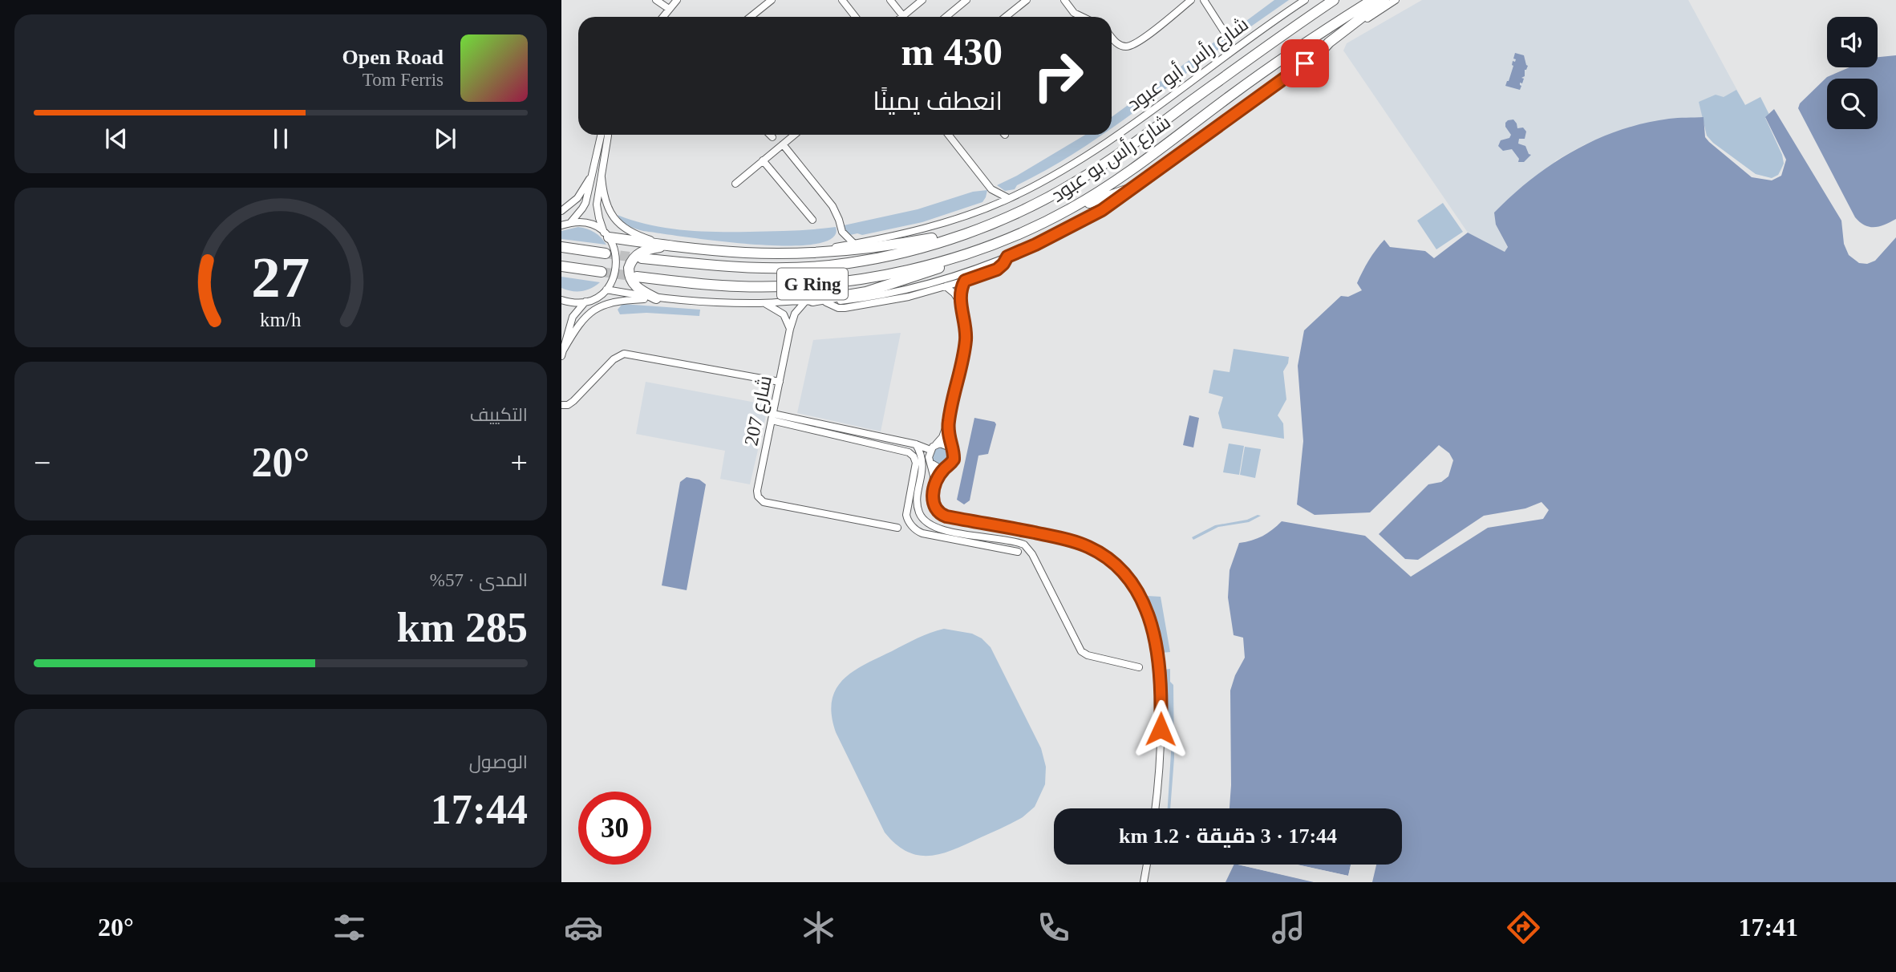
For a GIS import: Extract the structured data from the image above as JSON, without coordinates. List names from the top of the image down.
{
  "streets": {
    "highway": ["شارع رأس بو عبود", "G Ring"],
    "street": ["شارع رأس أبو عبود", "شارع 207"]
  },
  "page": {
    "turn": ["430 m", "انعطف يمينًا"],
    "song": ["Open Road", "Tom Ferris"],
    "tile": [
      "التكييف",
      ["المدى · 57%", "285 km"],
      ["الوصول", "17:44"]
    ],
    "heat": ["−", "20°", "+"],
    "limit": "30",
    "trip": "17:44 · 3 دقيقة · 1.2 km",
    "tabs": ["17:41", "20°"],
    "gauge": ["27", "km/h"]
  }
}
